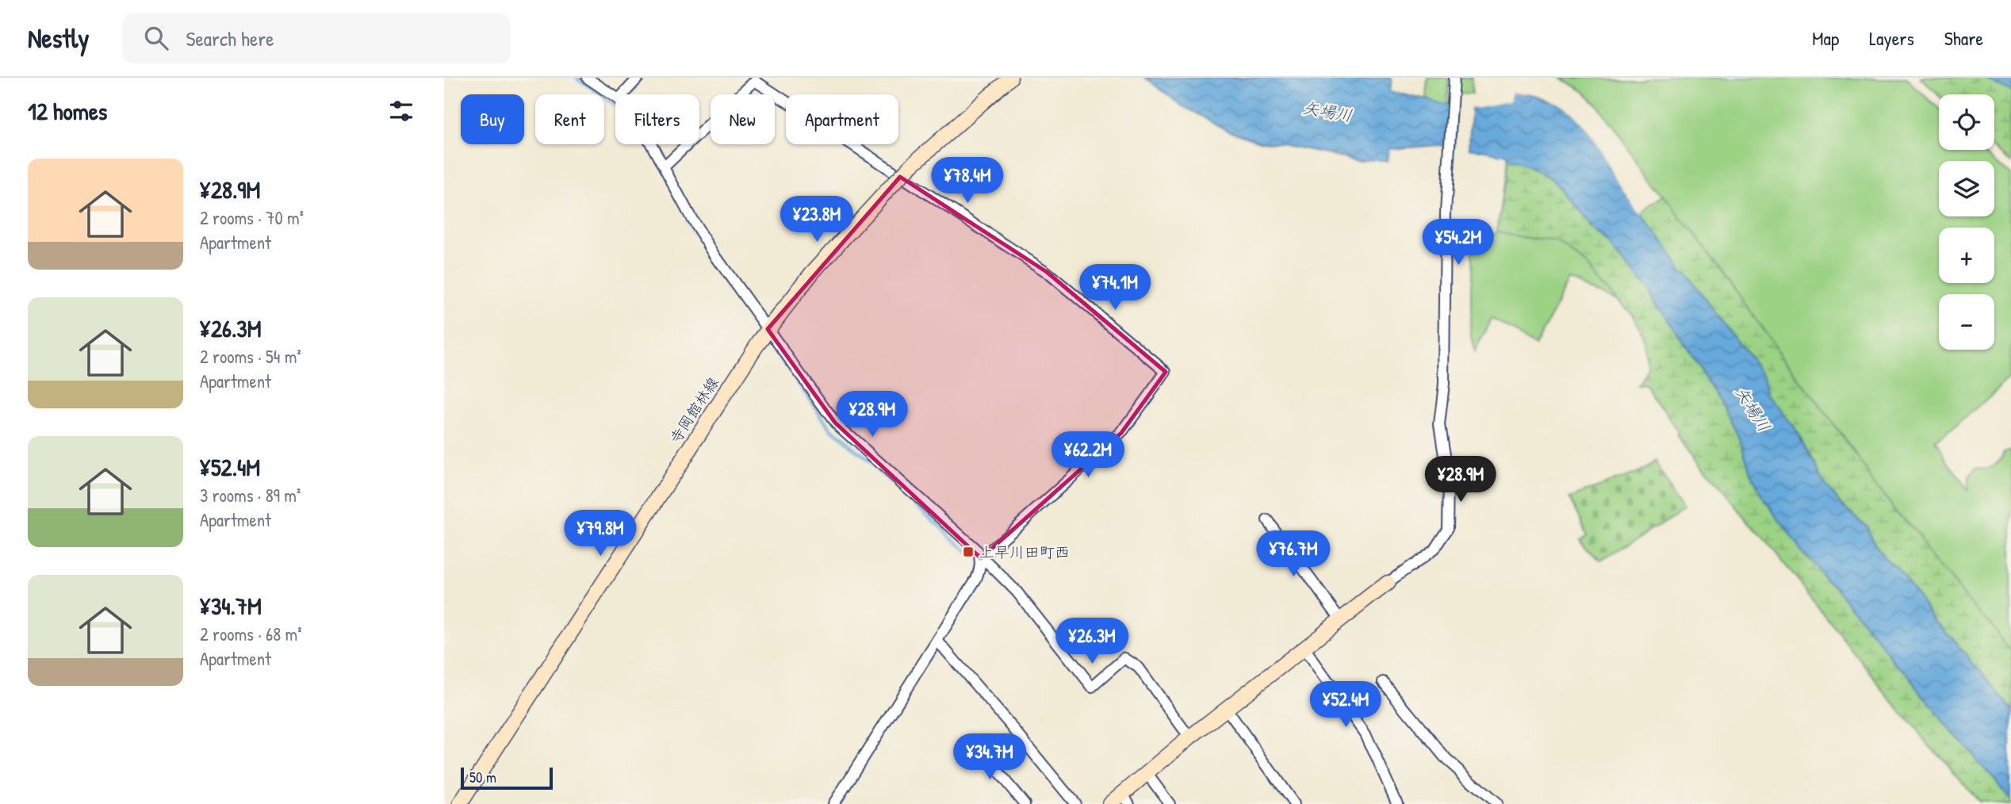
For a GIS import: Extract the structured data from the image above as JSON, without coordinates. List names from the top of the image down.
{
  "streets": {
    "main road": ["寺岡館林線"]
  },
  "water": ["矢場川"],
  "places": {
    "transit": ["上早川田町西"]
  },
  "scale_bar": "50 m",
  "page": {
    "header": "Nestly",
    "search": "Search here",
    "nav": ["Map", "Layers", "Share"],
    "heading": "12 homes",
    "map_buttons": ["+", "−"],
    "chip": [
      "Buy",
      "Rent",
      "Filters",
      "New",
      "Apartment"
    ],
    "list": [
      {
        "name": "¥28.9M",
        "note": "2 rooms · 70 m² · Apartment"
      },
      {
        "name": "¥26.3M",
        "note": "2 rooms · 54 m² · Apartment"
      },
      {
        "name": "¥52.4M",
        "note": "3 rooms · 89 m² · Apartment"
      },
      {
        "name": "¥34.7M",
        "note": "2 rooms · 68 m² · Apartment"
      }
    ],
    "price": [
      "¥78.4M",
      "¥23.8M",
      "¥54.2M",
      "¥74.1M",
      "¥28.9M",
      "¥62.2M",
      "¥28.9M",
      "¥79.8M",
      "¥76.7M",
      "¥26.3M",
      "¥52.4M",
      "¥34.7M"
    ],
    "scale": "50 m"
  }
}
